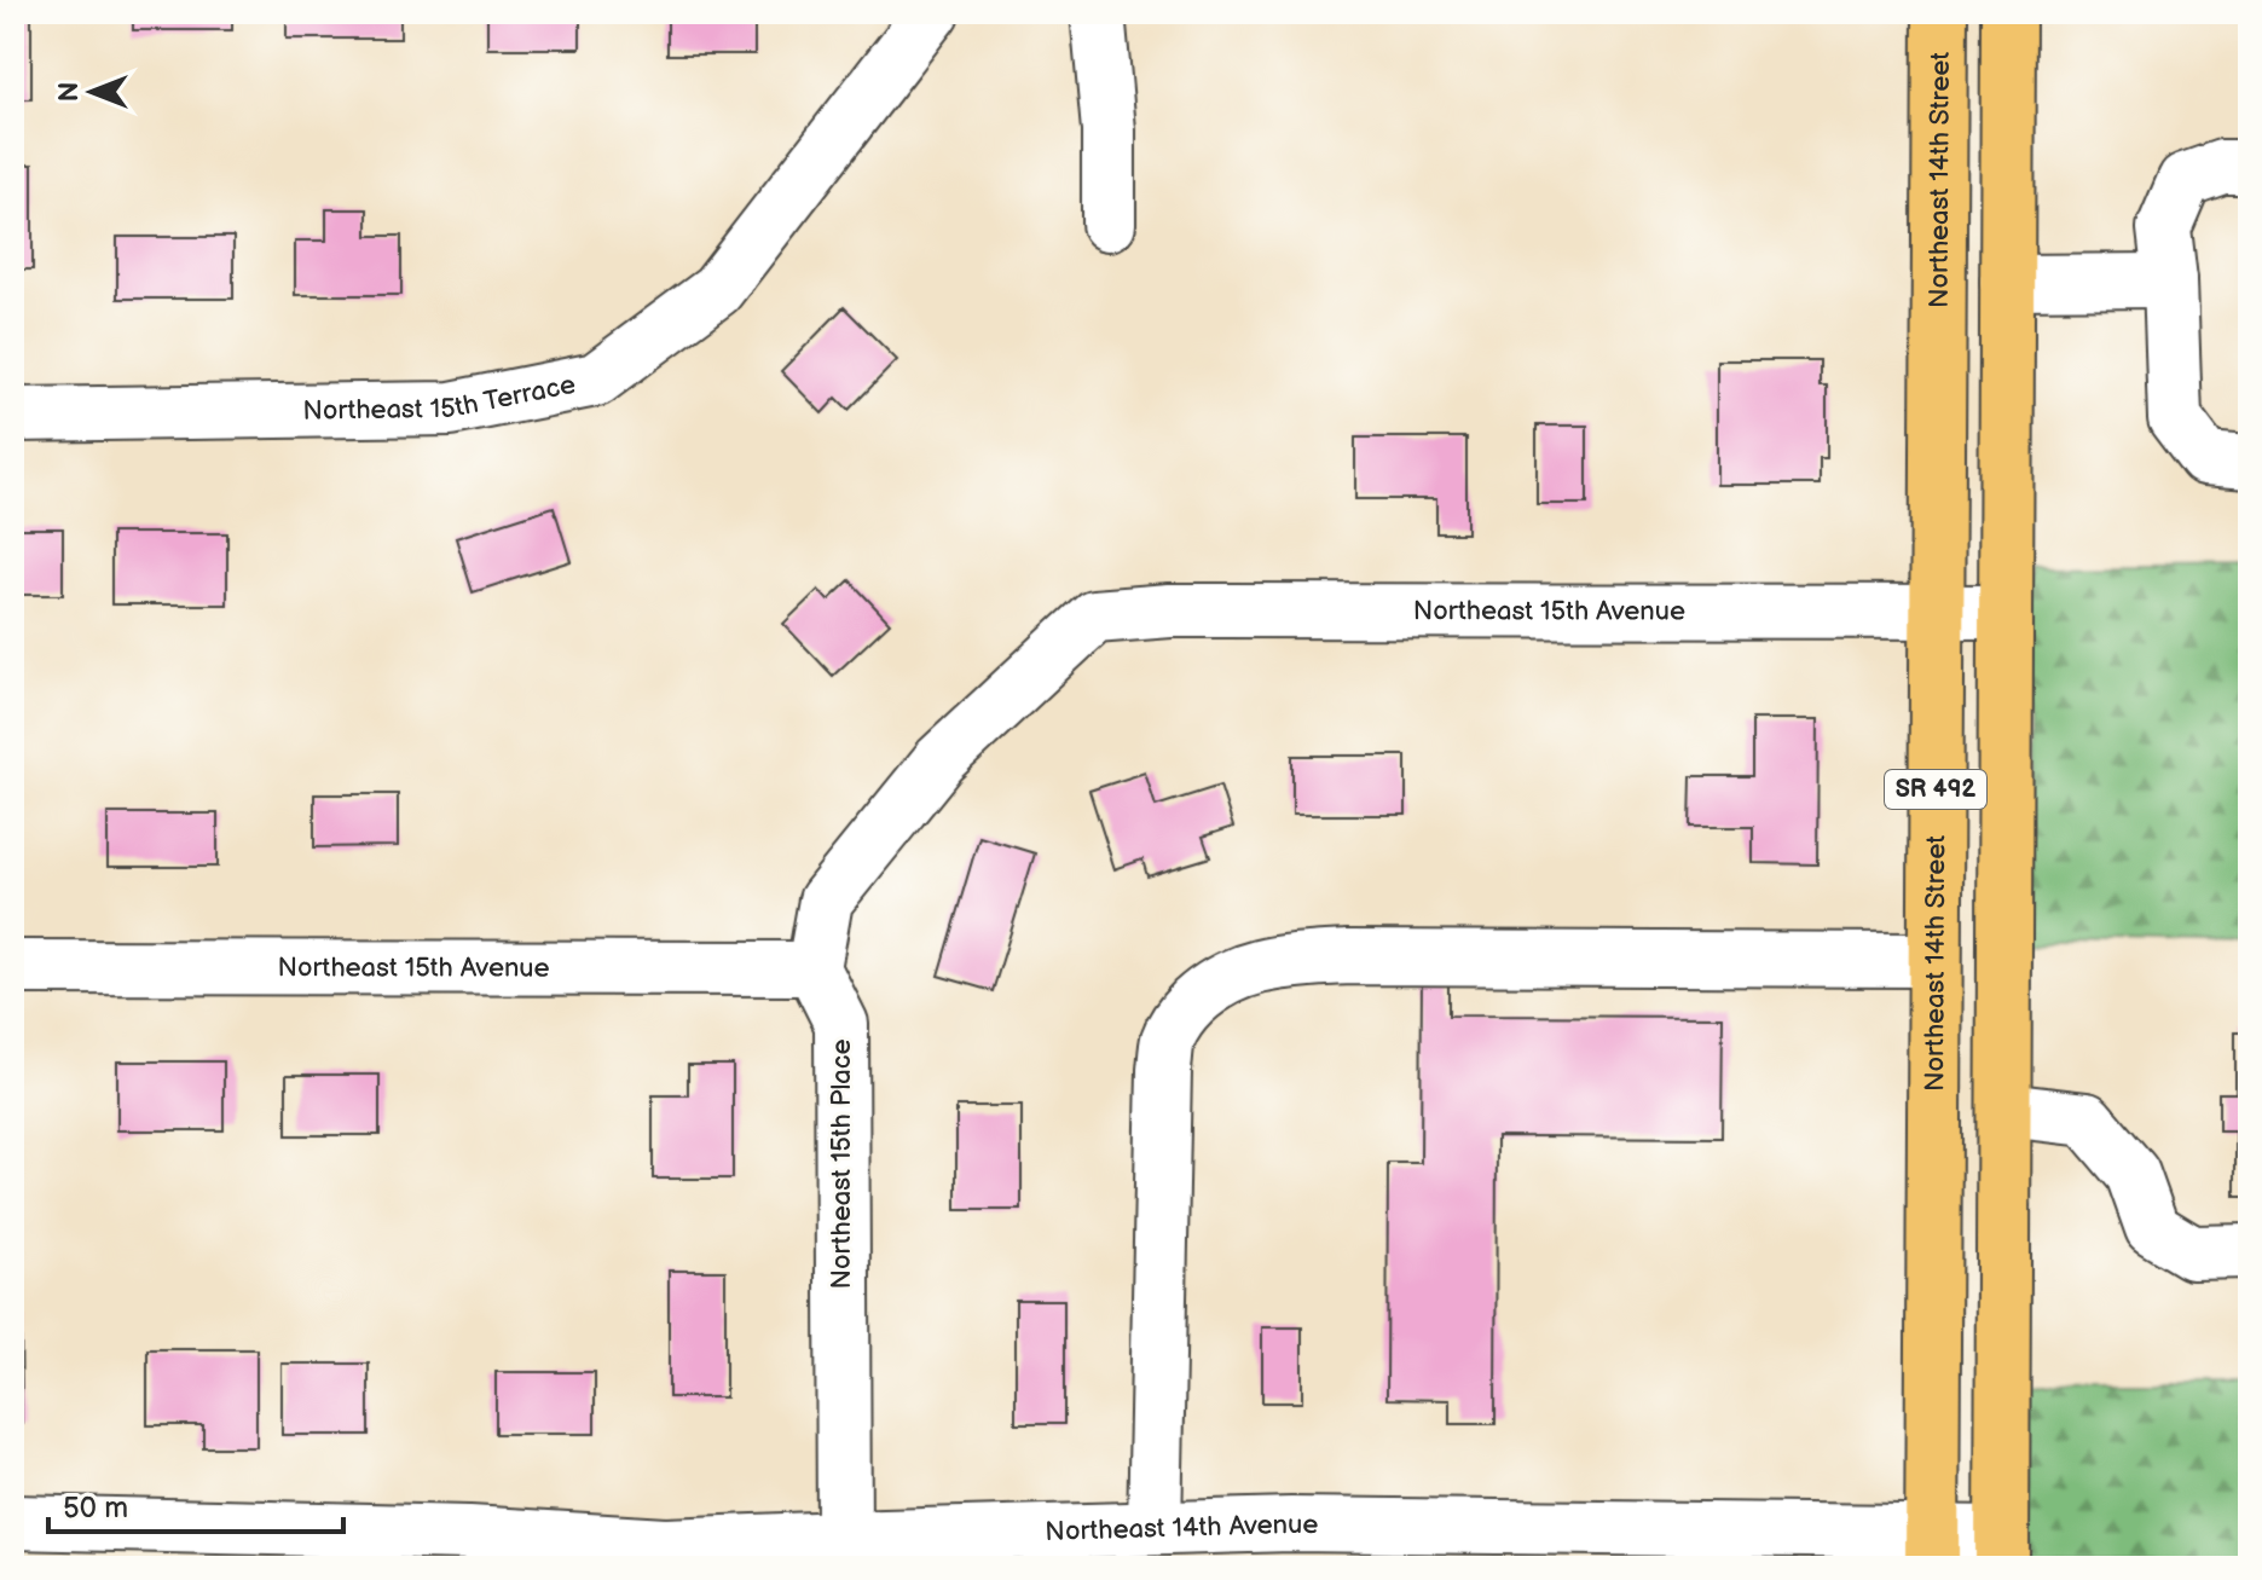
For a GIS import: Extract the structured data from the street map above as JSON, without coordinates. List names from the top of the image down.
{
  "streets": {
    "main road": ["Northeast 14th Street", "SR 492"],
    "street": [
      "Northeast 15th Terrace",
      "Northeast 15th Avenue",
      "Northeast 15th Place",
      "Northeast 14th Avenue"
    ]
  },
  "crossings": [
    ["Northeast 14th Street", "Northeast 15th Avenue"],
    ["Northeast 14th Street", "Northeast 14th Avenue"],
    ["Northeast 15th Avenue", "SR 492"],
    ["Northeast 15th Avenue", "Northeast 15th Place"],
    ["SR 492", "Northeast 14th Avenue"],
    ["Northeast 15th Place", "Northeast 14th Avenue"]
  ],
  "scale_bar": "50 m",
  "north": "left"
}
